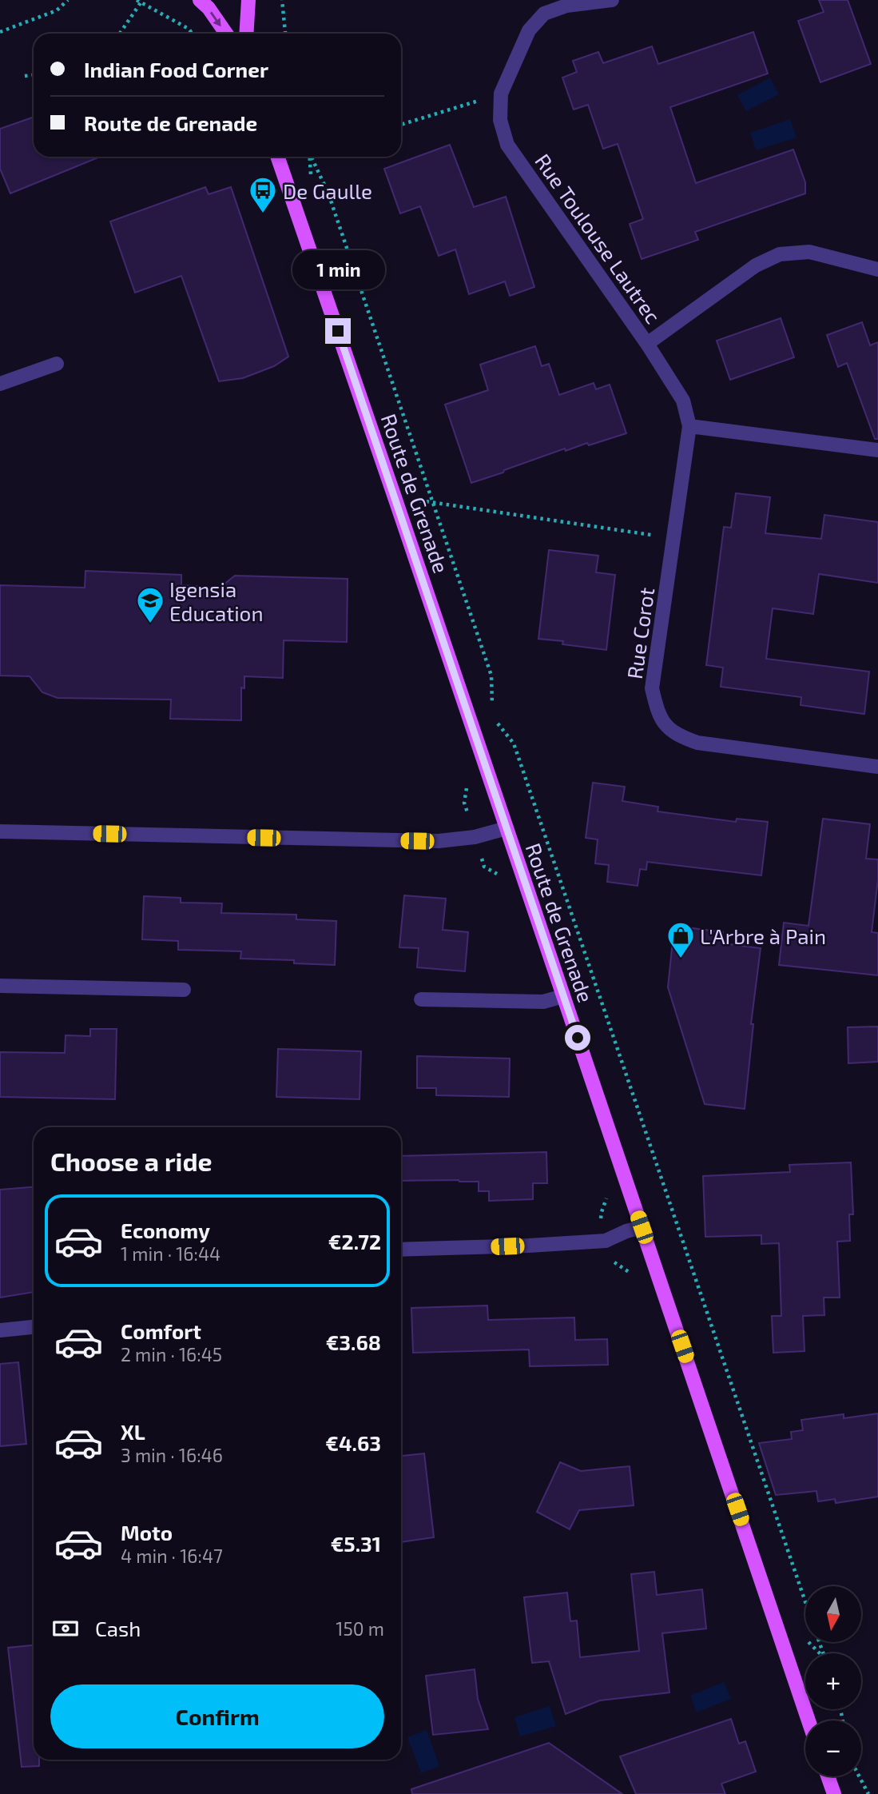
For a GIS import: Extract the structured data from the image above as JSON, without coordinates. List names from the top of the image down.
{
  "streets": {
    "main road": ["Route de Grenade"],
    "street": ["Rue Toulouse Lautrec", "Rue Corot"]
  },
  "places": {
    "bus stop": ["De Gaulle"],
    "school or university": ["Igensia Education"],
    "shop": ["L'Arbre à Pain"]
  },
  "north": "bottom",
  "page": {
    "banner": ["Indian Food Corner", "Route de Grenade"],
    "bubble": "1 min",
    "heading": "Choose a ride",
    "list": [
      {
        "name": "Economy",
        "note": "1 min · 16:44",
        "value": "€2.72"
      },
      {
        "name": "Comfort",
        "note": "2 min · 16:45",
        "value": "€3.68"
      },
      {
        "name": "XL",
        "note": "3 min · 16:46",
        "value": "€4.63"
      },
      {
        "name": "Moto",
        "note": "4 min · 16:47",
        "value": "€5.31"
      }
    ],
    "map_buttons": ["+", "−"],
    "pay": ["Cash", "150 m"],
    "buttons": "Confirm"
  }
}
